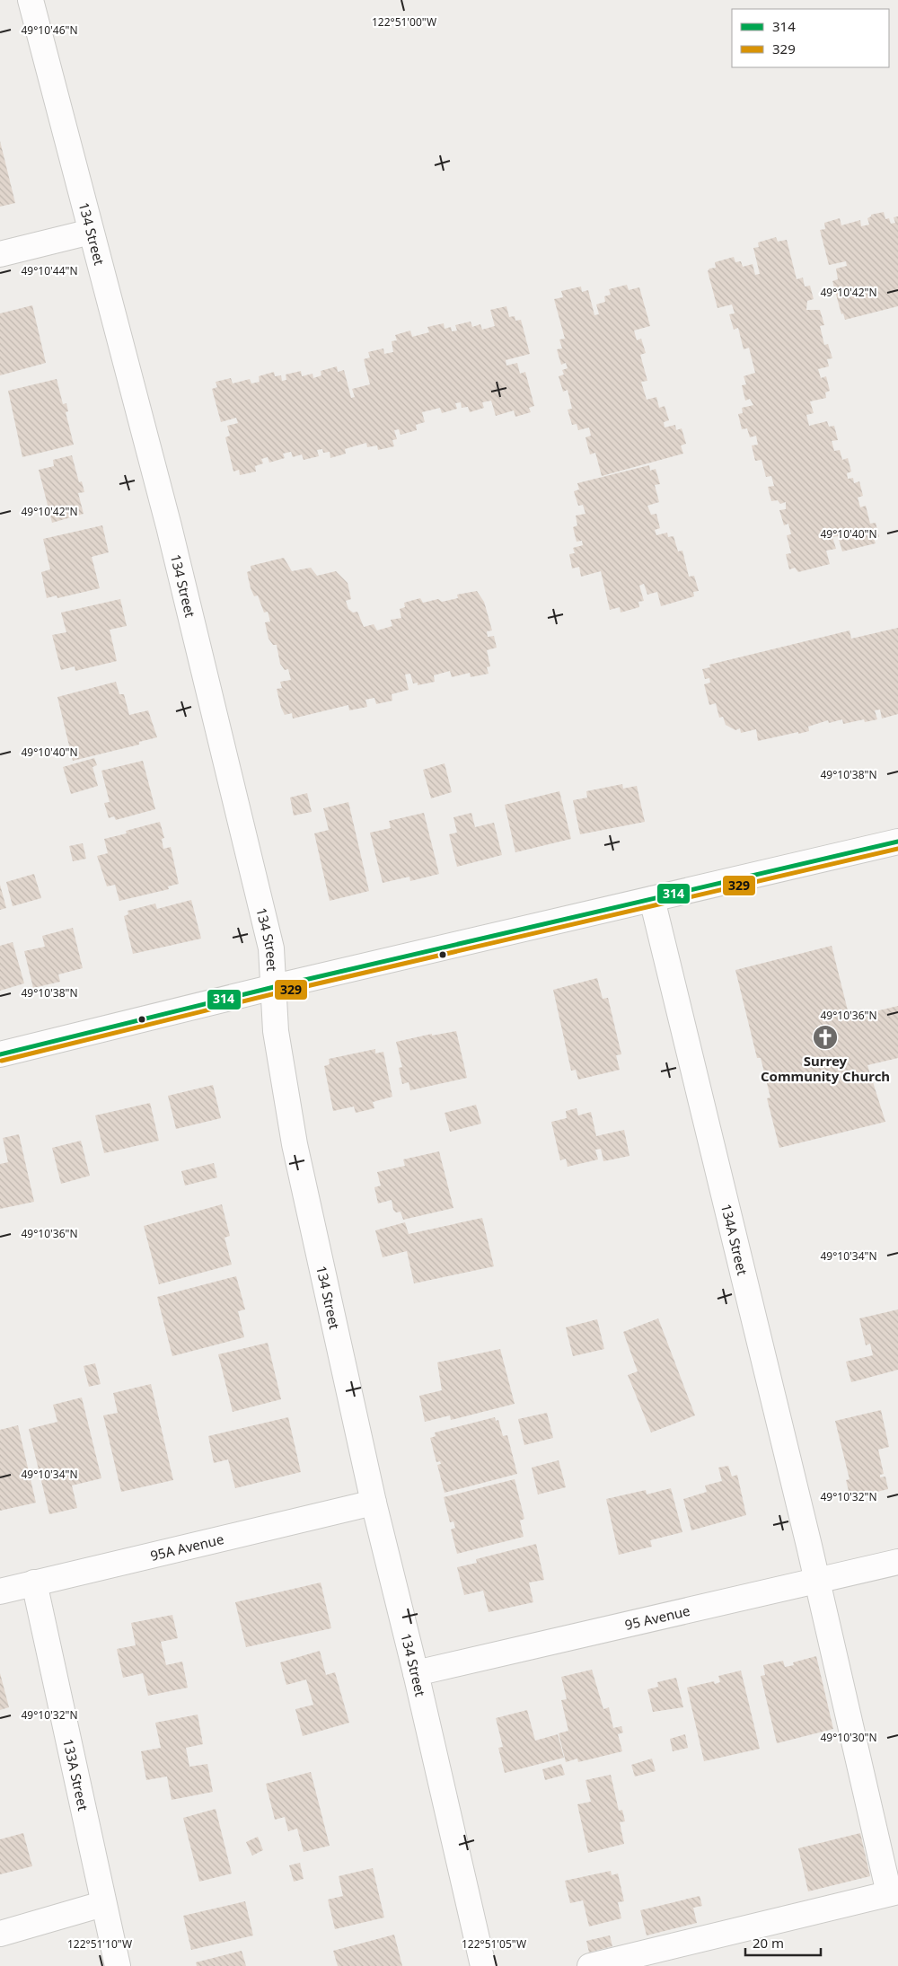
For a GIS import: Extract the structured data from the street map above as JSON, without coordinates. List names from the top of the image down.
{
  "streets": {
    "street": [
      "134 Street",
      "134A Street",
      "95A Avenue",
      "95 Avenue",
      "133A Street"
    ]
  },
  "crossings": [
    ["134 Street", "95A Avenue"],
    ["134 Street", "95 Avenue"],
    ["134A Street", "95 Avenue"],
    ["95A Avenue", "133A Street"]
  ],
  "places": {
    "church": ["Surrey Community Church"]
  },
  "lines": ["transit line 314", "transit line 329"],
  "legend": ["314", "329"],
  "scale_bar": "20 m",
  "coordinates": [
    "122°51'00\"W",
    "49°10'46\"N",
    "49°10'44\"N",
    "49°10'42\"N",
    "49°10'40\"N",
    "49°10'38\"N",
    "49°10'36\"N",
    "49°10'34\"N",
    "49°10'32\"N",
    "49°10'30\"N",
    "122°51'10\"W",
    "122°51'05\"W"
  ]
}
